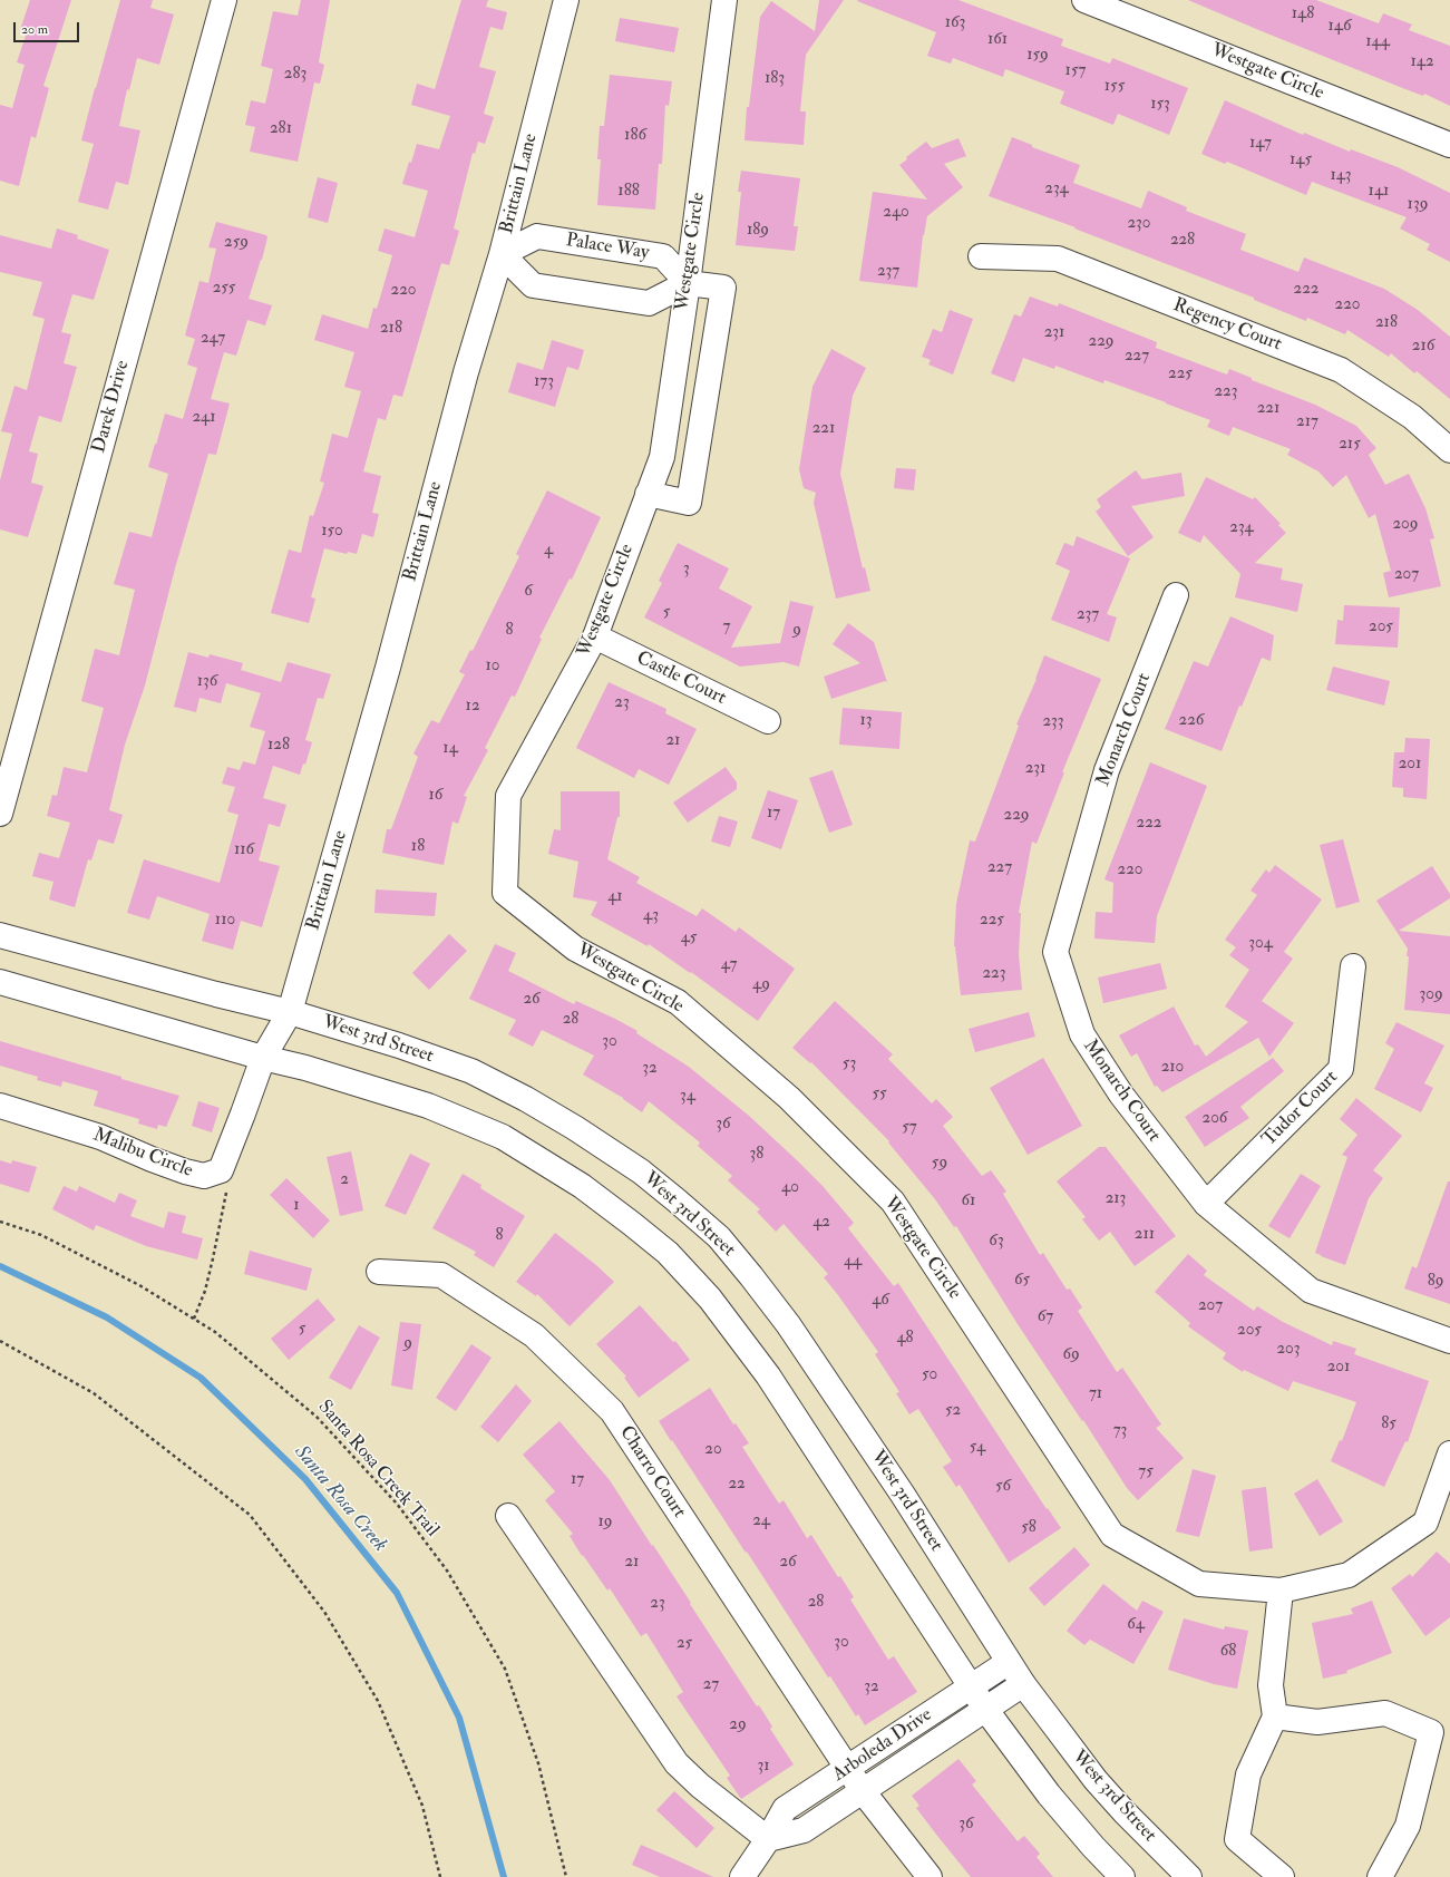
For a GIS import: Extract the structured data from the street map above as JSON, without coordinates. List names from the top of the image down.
{
  "streets": {
    "street": [
      "Westgate Circle",
      "Brittain Lane",
      "Palace Way",
      "Regency Court",
      "Darek Drive",
      "Castle Court",
      "Monarch Court",
      "West 3rd Street",
      "Tudor Court",
      "Malibu Circle",
      "Charro Court",
      "Arboleda Drive"
    ],
    "path": ["Santa Rosa Creek Trail"]
  },
  "crossings": [
    ["Westgate Circle", "Palace Way"],
    ["Westgate Circle", "Castle Court"],
    ["Brittain Lane", "Palace Way"],
    ["Brittain Lane", "West 3rd Street"],
    ["Brittain Lane", "Malibu Circle"],
    ["Monarch Court", "Tudor Court"],
    ["West 3rd Street", "Arboleda Drive"],
    ["Charro Court", "Arboleda Drive"]
  ],
  "water": ["Santa Rosa Creek"],
  "house_numbers": [
    "148",
    "163",
    "146",
    "161",
    "144",
    "159",
    "142",
    "157",
    "283",
    "183",
    "155",
    "153",
    "281",
    "186",
    "147",
    "145",
    "143",
    "234",
    "188",
    "141",
    "139",
    "240",
    "230",
    "189",
    "228",
    "259",
    "237",
    "255",
    "222",
    "220",
    "220",
    "218",
    "218",
    "231",
    "247",
    "229",
    "216",
    "227",
    "225",
    "173",
    "223",
    "221",
    "241",
    "217",
    "221",
    "215",
    "209",
    "234",
    "150",
    "4",
    "3",
    "207",
    "6",
    "5",
    "237",
    "7",
    "205",
    "8",
    "9",
    "10",
    "136",
    "23",
    "12",
    "13",
    "226",
    "233",
    "21",
    "128",
    "14",
    "201",
    "231",
    "16",
    "17",
    "229",
    "222",
    "18",
    "116",
    "227",
    "220",
    "41",
    "43",
    "110",
    "225",
    "45",
    "304",
    "47",
    "223",
    "49",
    "309",
    "26",
    "28",
    "30",
    "53",
    "210",
    "32",
    "55",
    "34",
    "206",
    "36",
    "57",
    "38",
    "59",
    "2",
    "40",
    "213",
    "61",
    "1",
    "42",
    "211",
    "8",
    "63",
    "44",
    "65",
    "89",
    "46",
    "207",
    "67",
    "5",
    "205",
    "48",
    "9",
    "203",
    "69",
    "201",
    "50",
    "71",
    "52",
    "85",
    "73",
    "54",
    "20",
    "75",
    "17",
    "22",
    "56",
    "24",
    "19",
    "58",
    "21",
    "26",
    "28",
    "23",
    "64",
    "30",
    "25",
    "68",
    "27",
    "32",
    "29",
    "31",
    "36"
  ],
  "scale_bar": "20 m"
}
